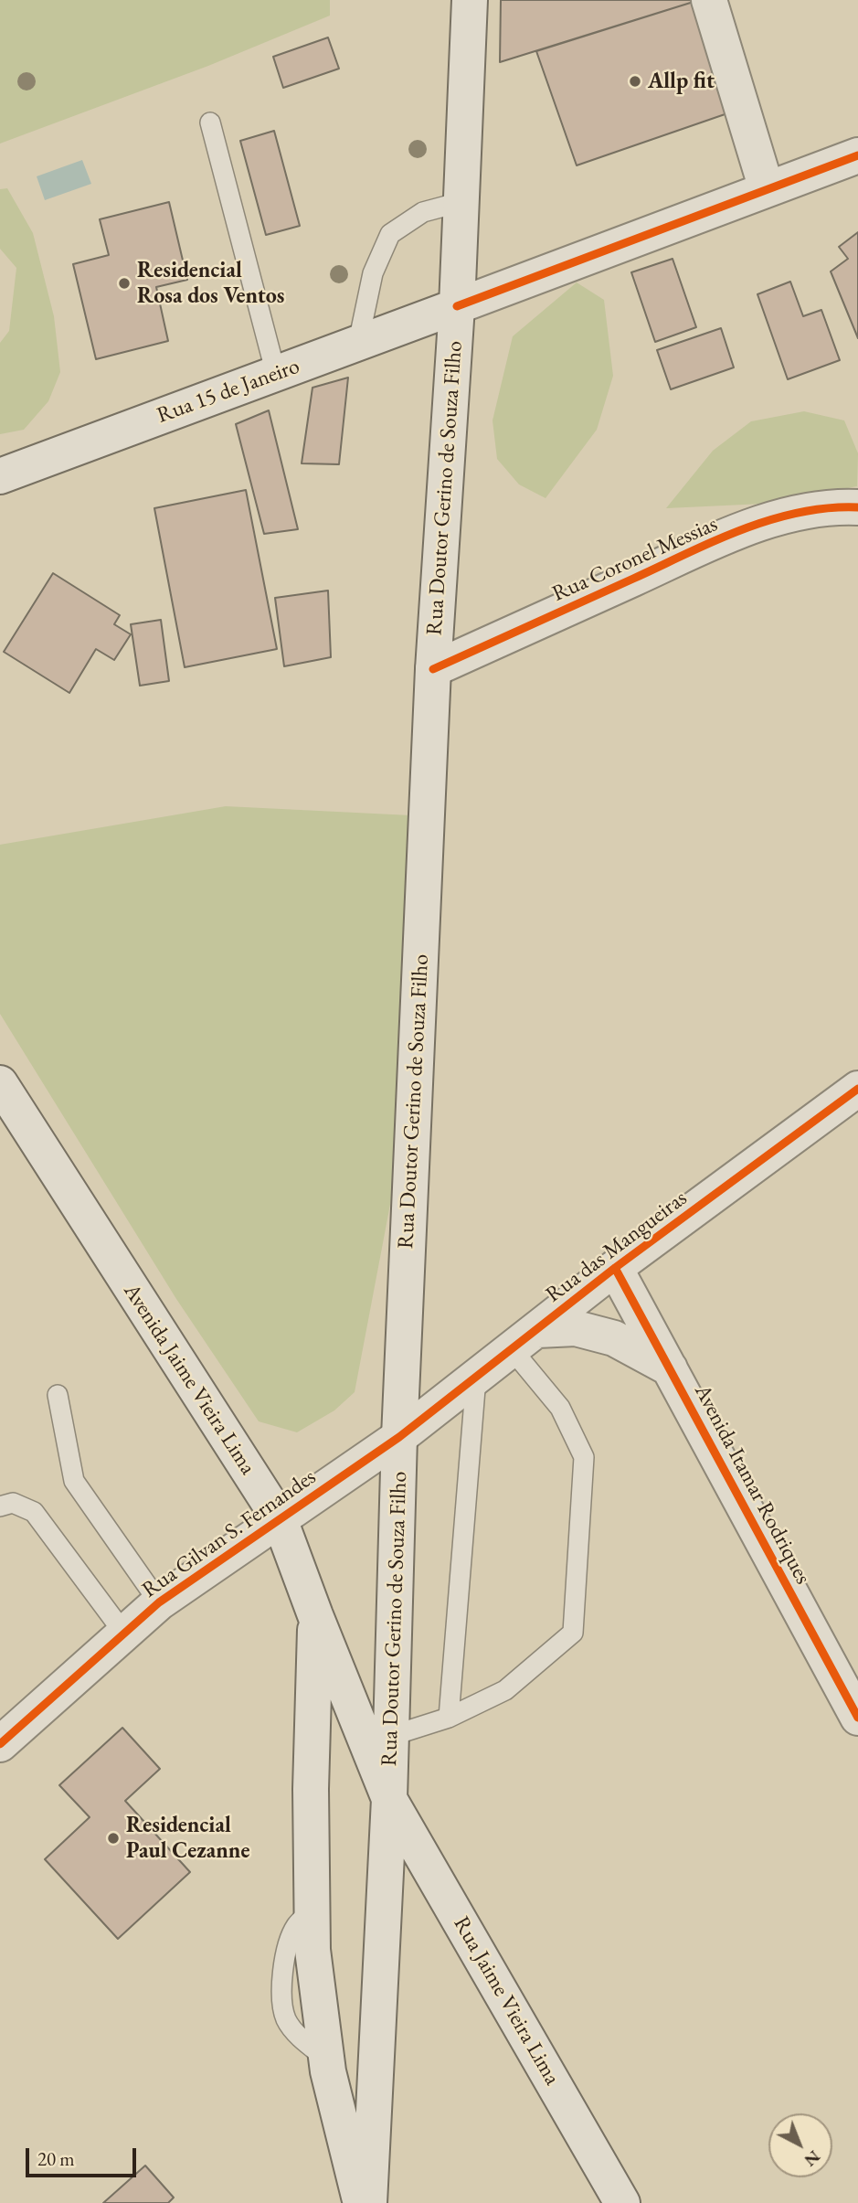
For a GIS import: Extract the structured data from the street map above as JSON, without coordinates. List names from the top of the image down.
{
  "streets": {
    "main road": [
      "Rua 15 de Janeiro",
      "Rua Doutor Gerino de Souza Filho",
      "Rua Coronel Messias",
      "Rua das Mangueiras",
      "Avenida Jaime Vieira Lima",
      "Avenida Itamar Rodriques",
      "Rua Gilvan S. Fernandes",
      "Rua Jaime Vieira Lima"
    ]
  },
  "crossings": [
    ["Rua 15 de Janeiro", "Rua Doutor Gerino de Souza Filho"],
    ["Rua Doutor Gerino de Souza Filho", "Rua Coronel Messias"],
    ["Rua Doutor Gerino de Souza Filho", "Rua das Mangueiras"],
    ["Rua Doutor Gerino de Souza Filho", "Avenida Jaime Vieira Lima"],
    ["Rua Doutor Gerino de Souza Filho", "Rua Gilvan S. Fernandes"],
    ["Rua Doutor Gerino de Souza Filho", "Rua Jaime Vieira Lima"],
    ["Rua das Mangueiras", "Avenida Itamar Rodriques"],
    ["Rua das Mangueiras", "Rua Gilvan S. Fernandes"],
    ["Avenida Jaime Vieira Lima", "Rua Gilvan S. Fernandes"],
    ["Avenida Jaime Vieira Lima", "Rua Jaime Vieira Lima"]
  ],
  "places": ["Allp fit", "Residencial Rosa dos Ventos", "Residencial Paul Cezanne"],
  "scale_bar": "20 m",
  "north": "bottom right"
}
